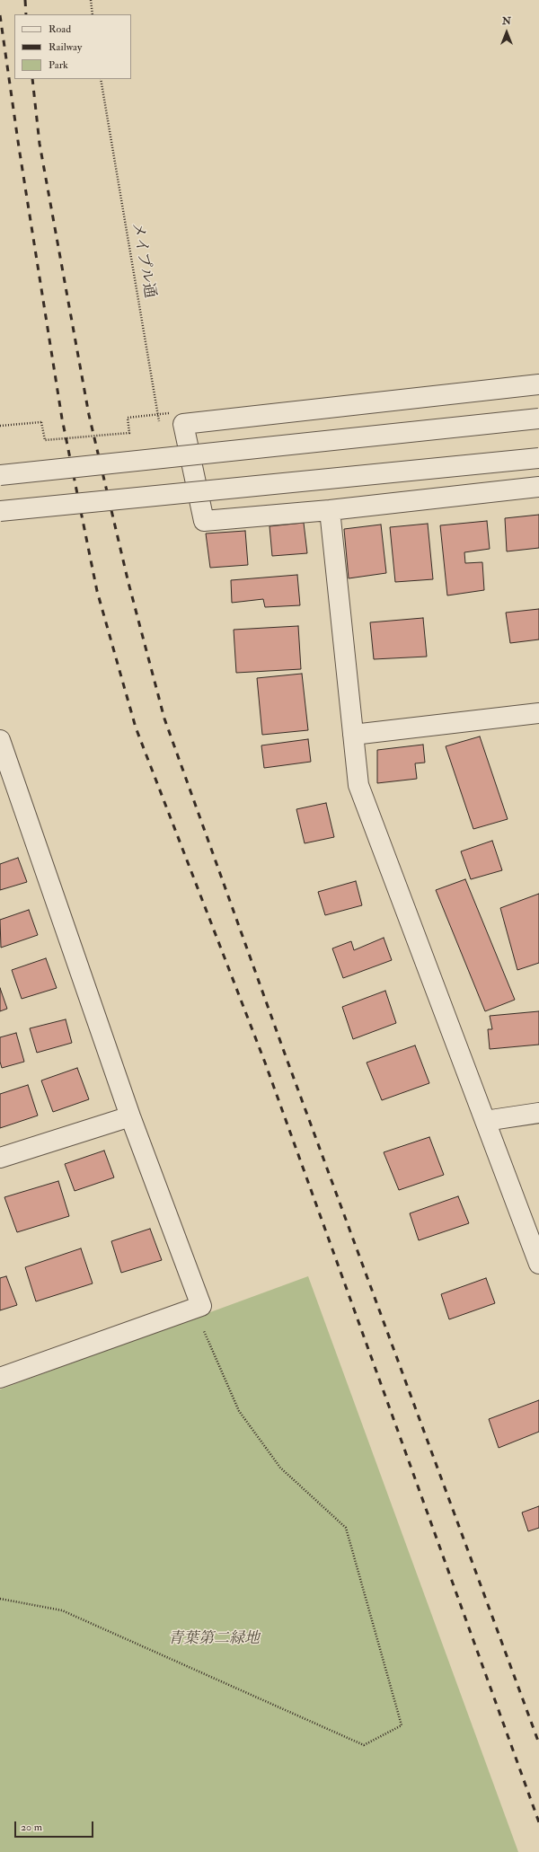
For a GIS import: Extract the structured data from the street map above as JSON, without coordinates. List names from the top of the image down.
{
  "streets": {
    "path": ["メイプル通"]
  },
  "parks": ["青葉第二緑地"],
  "legend": ["Road", "Railway", "Park"],
  "scale_bar": "20 m",
  "north": "top"
}
